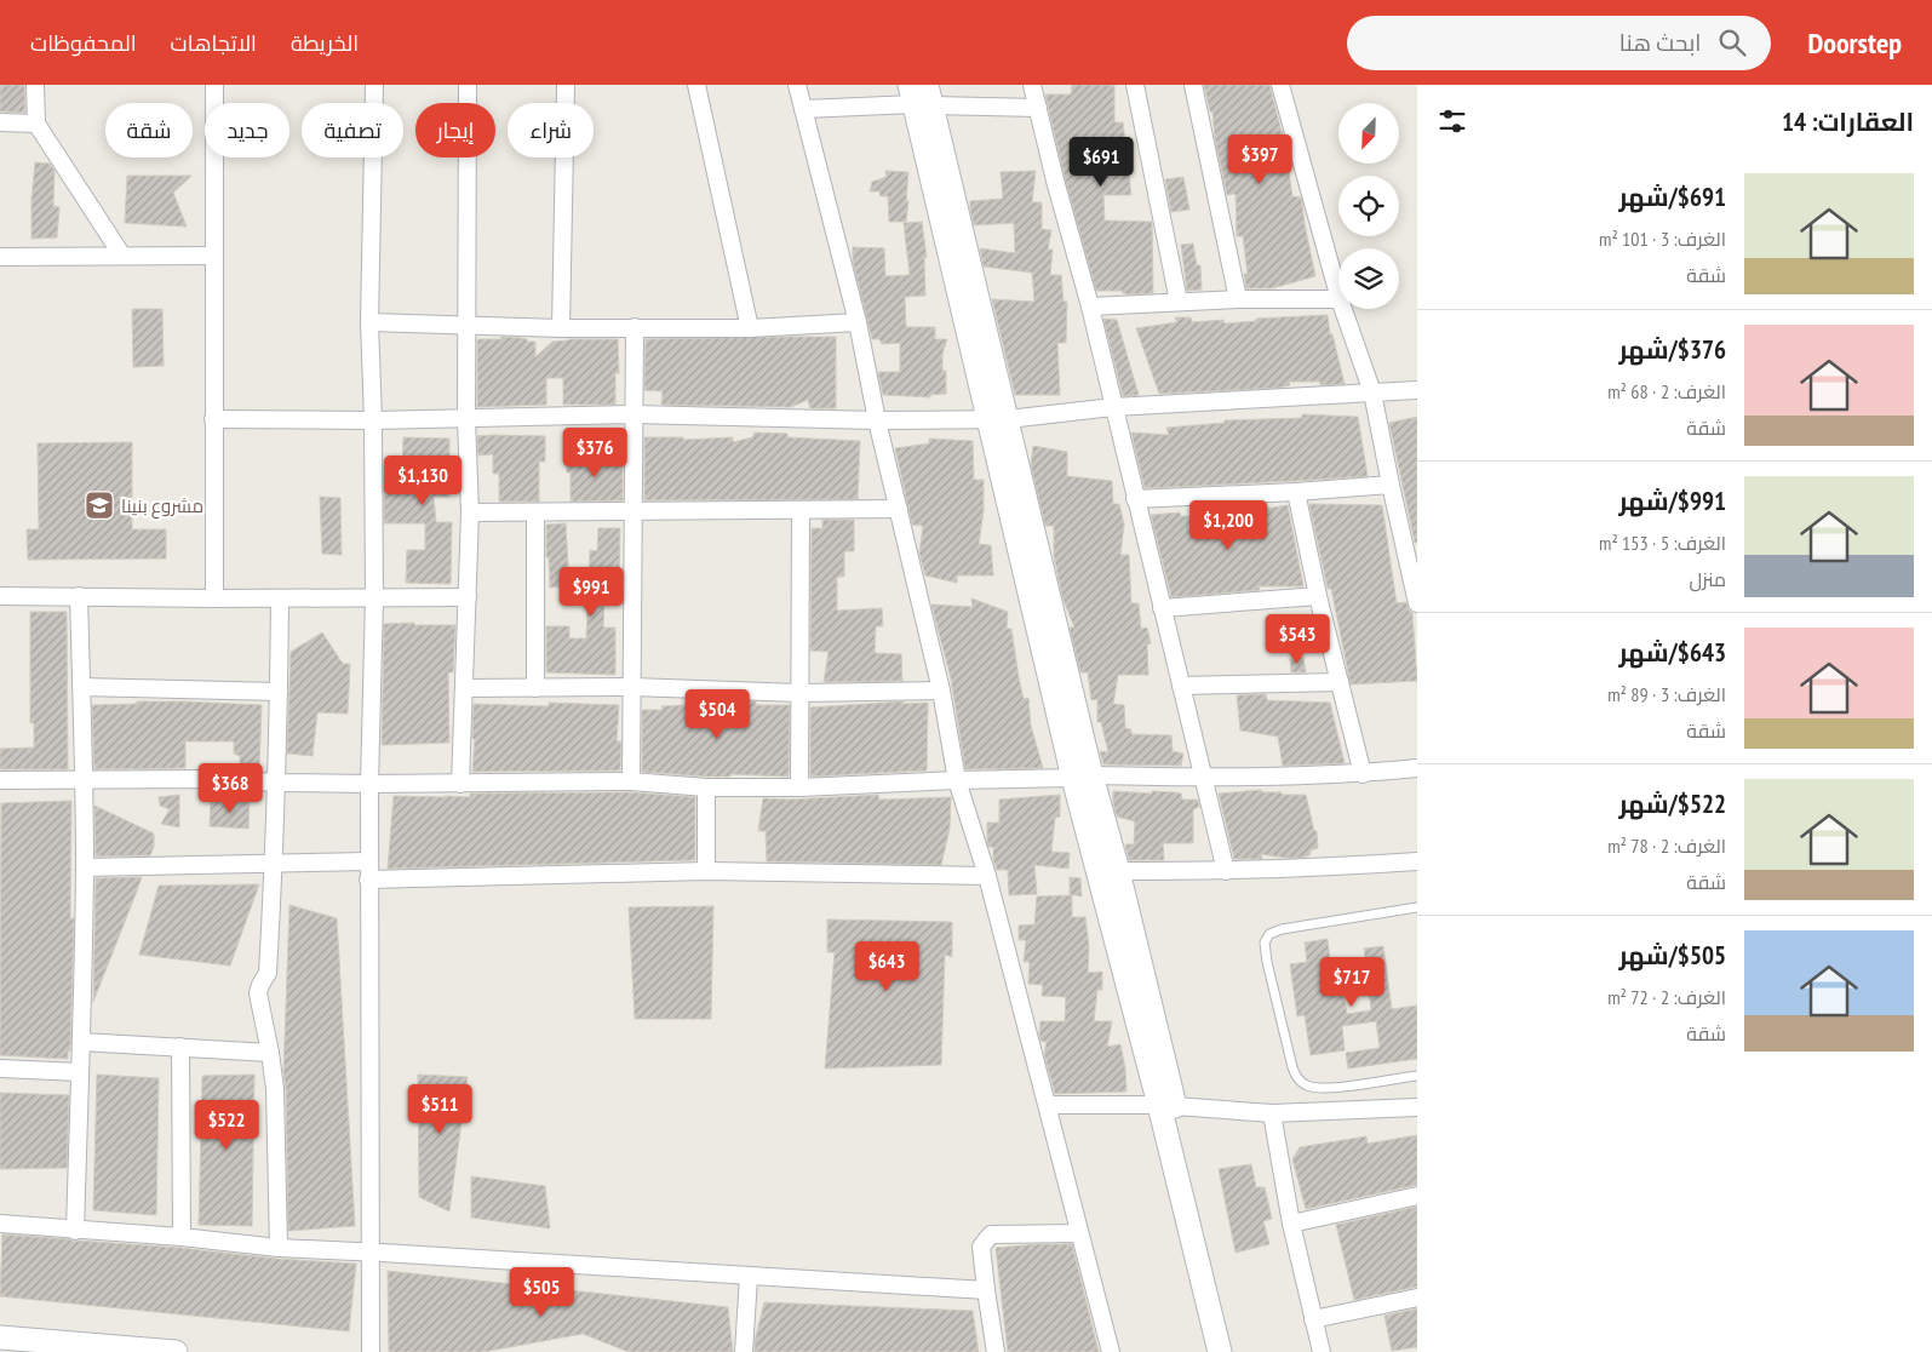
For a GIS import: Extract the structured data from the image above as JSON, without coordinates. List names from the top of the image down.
{
  "places": {
    "school or university": ["مشروع بنينا"]
  },
  "north": "bottom left",
  "page": {
    "header": "Doorstep",
    "search": "ابحث هنا",
    "nav": ["الخريطة", "الاتجاهات", "المحفوظات"],
    "heading": "العقارات: 14",
    "chip": [
      "شراء",
      "إيجار",
      "تصفية",
      "جديد",
      "شقة"
    ],
    "price": [
      "$397",
      "$691",
      "$376",
      "$1,130",
      "$1,200",
      "$991",
      "$543",
      "$504",
      "$368",
      "$643",
      "$717",
      "$511",
      "$522",
      "$505"
    ],
    "list": [
      {
        "name": "$691/شهر",
        "note": "الغرف: 3 · 101 m² · شقة"
      },
      {
        "name": "$376/شهر",
        "note": "الغرف: 2 · 68 m² · شقة"
      },
      {
        "name": "$991/شهر",
        "note": "الغرف: 5 · 153 m² · منزل"
      },
      {
        "name": "$643/شهر",
        "note": "الغرف: 3 · 89 m² · شقة"
      },
      {
        "name": "$522/شهر",
        "note": "الغرف: 2 · 78 m² · شقة"
      },
      {
        "name": "$505/شهر",
        "note": "الغرف: 2 · 72 m² · شقة"
      }
    ]
  }
}
